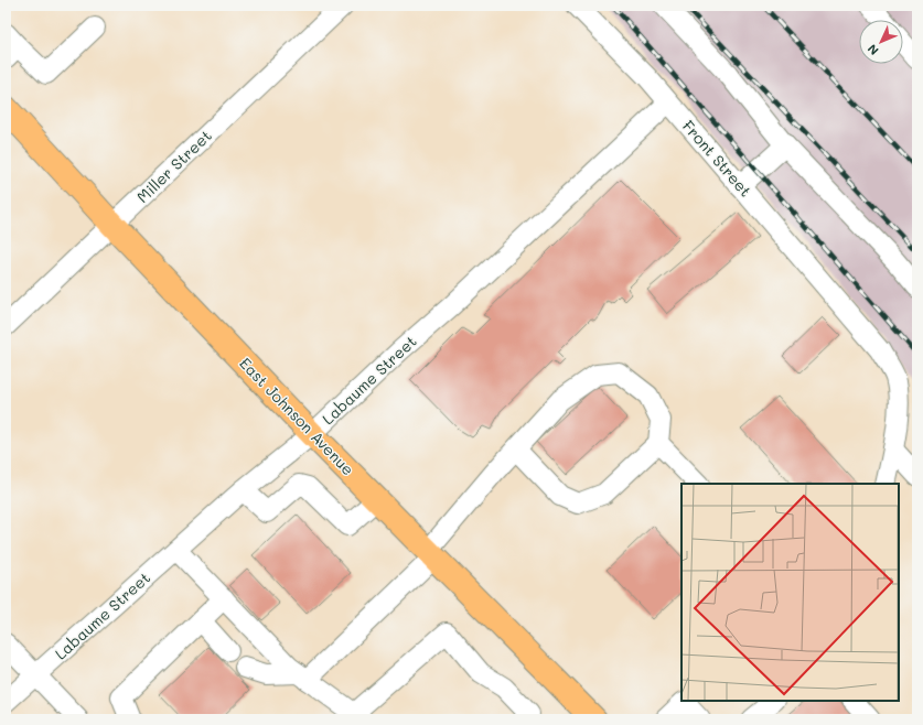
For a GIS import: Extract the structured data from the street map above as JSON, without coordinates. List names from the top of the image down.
{
  "streets": {
    "main road": ["East Johnson Avenue"],
    "street": ["Front Street", "Miller Street", "Labaume Street"]
  },
  "crossings": [
    ["Front Street", "Labaume Street"],
    ["Miller Street", "East Johnson Avenue"],
    ["Labaume Street", "East Johnson Avenue"]
  ],
  "north": "bottom left"
}
